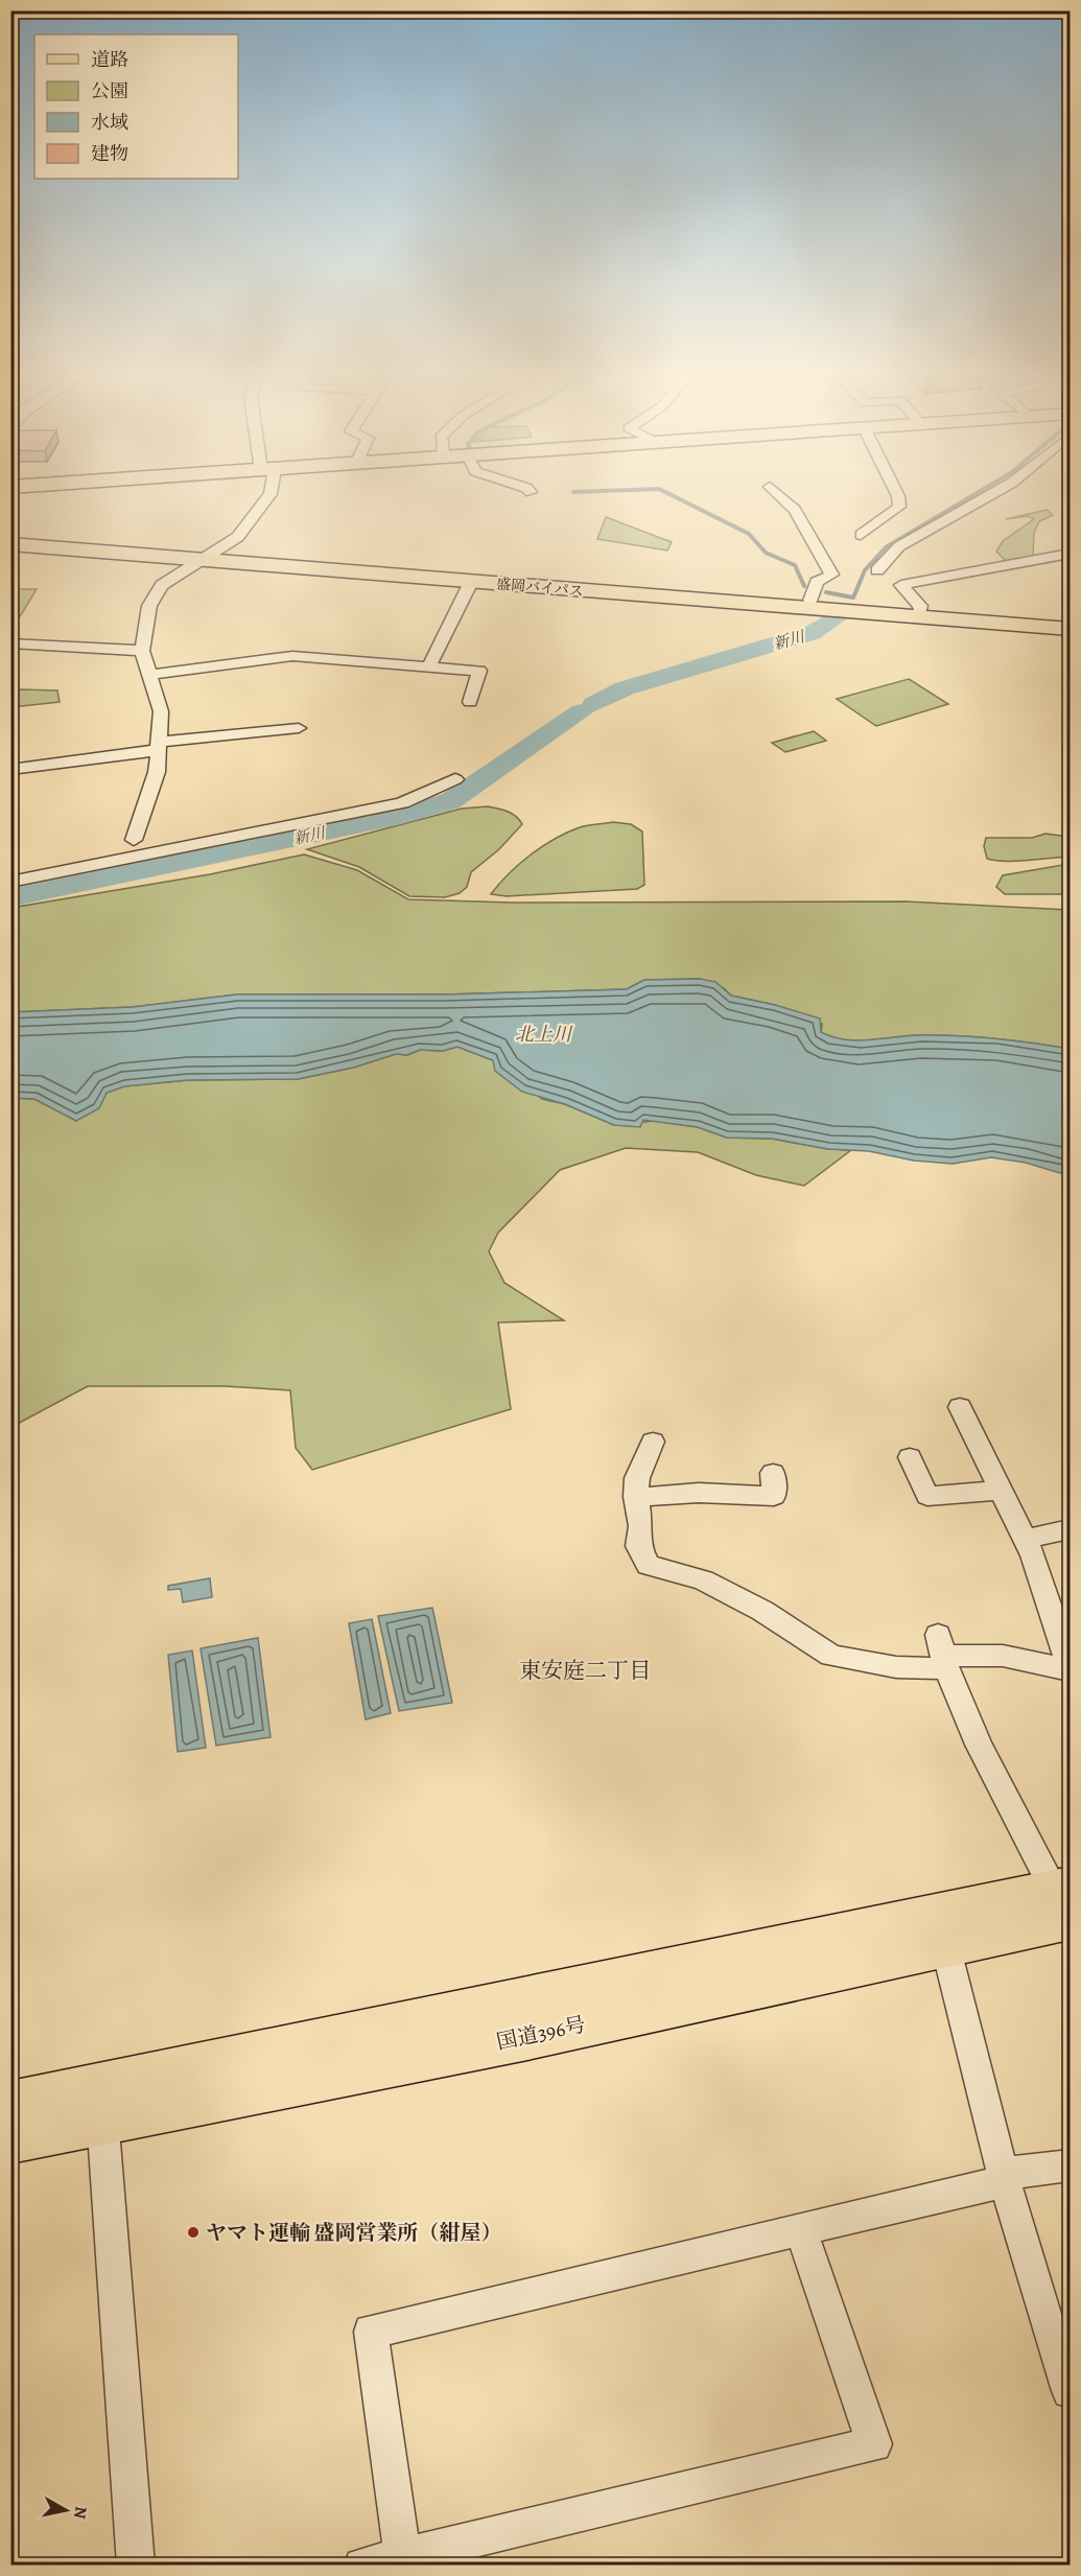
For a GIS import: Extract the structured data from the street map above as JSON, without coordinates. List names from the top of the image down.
{
  "streets": {
    "main road": ["盛岡バイパス", "国道396号"]
  },
  "districts": ["東安庭二丁目"],
  "water": ["新川", "北上川"],
  "places": ["ヤマト運輸 盛岡営業所（紺屋）"],
  "legend": [
    "道路",
    "公園",
    "水域",
    "建物"
  ],
  "north": "right"
}
